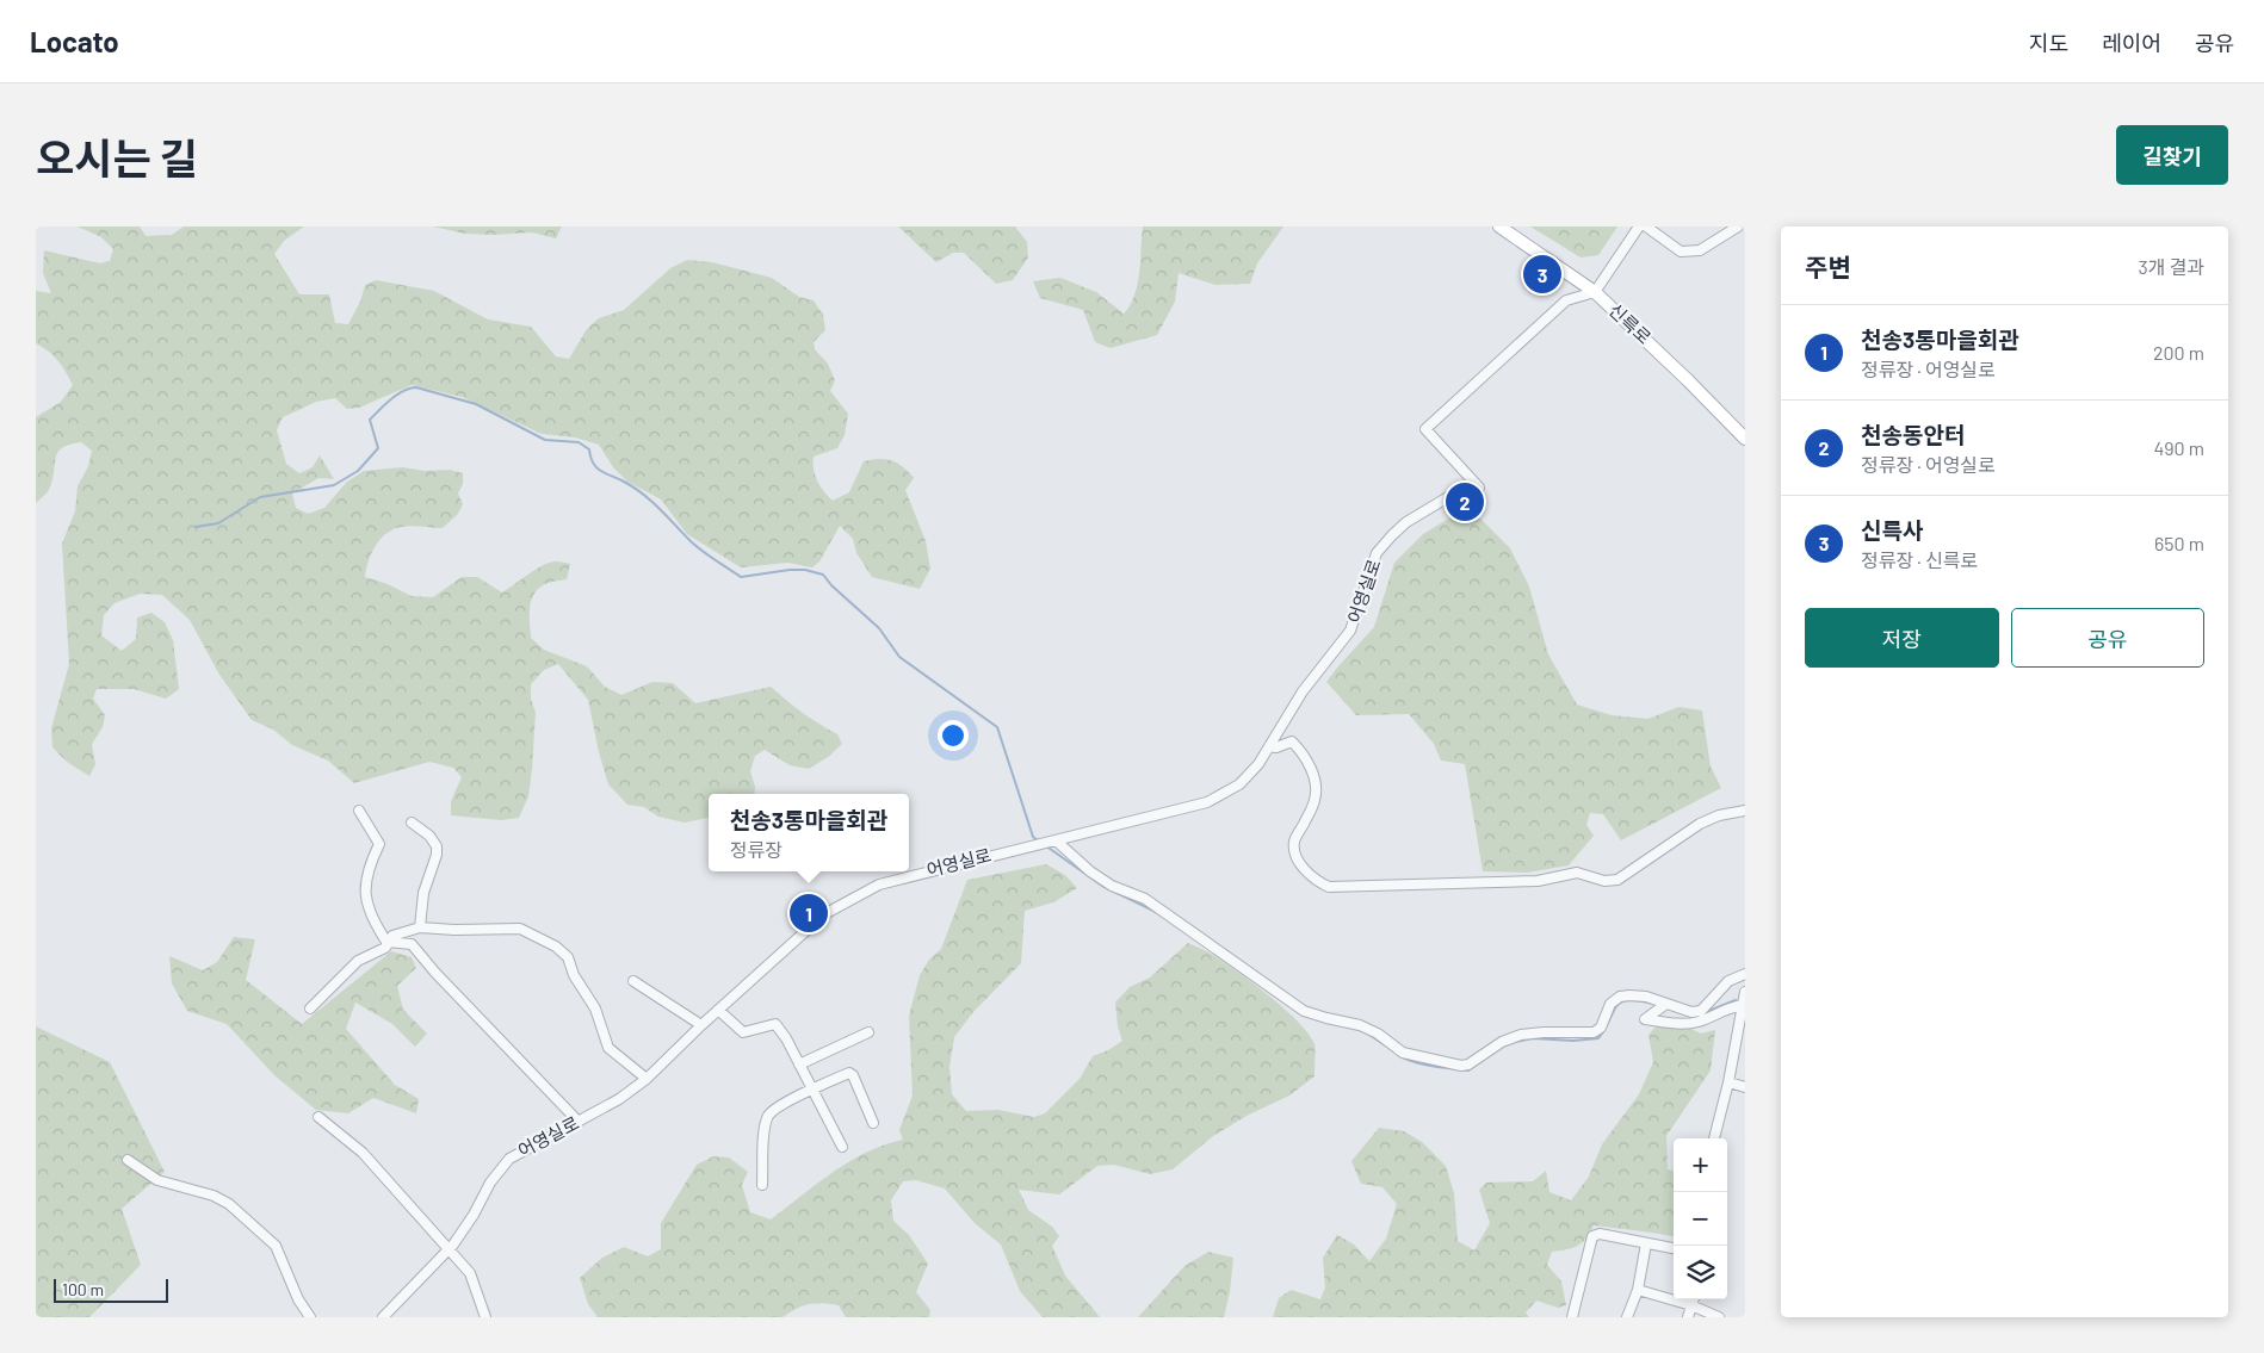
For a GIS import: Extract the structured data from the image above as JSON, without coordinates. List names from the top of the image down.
{
  "streets": {
    "main road": ["신륵로"],
    "street": ["어영실로"]
  },
  "crossings": [
    ["신륵로", "어영실로"]
  ],
  "scale_bar": "100 m",
  "page": {
    "header": "Locato",
    "nav": ["지도", "레이어", "공유"],
    "title": "오시는 길",
    "buttons": [
      "길찾기",
      ["저장", "공유"]
    ],
    "heading": ["주변", "3개 결과"],
    "pins": ["3", "2", "1"],
    "list": [
      {
        "mark": "1",
        "name": "천송3통마을회관",
        "note": "정류장 · 어영실로",
        "value": "200 m"
      },
      {
        "mark": "2",
        "name": "천송동안터",
        "note": "정류장 · 어영실로",
        "value": "490 m"
      },
      {
        "mark": "3",
        "name": "신륵사",
        "note": "정류장 · 신륵로",
        "value": "650 m"
      }
    ],
    "popup": ["천송3통마을회관", "정류장"],
    "map_buttons": ["+", "−"],
    "scale": "100 m"
  }
}
